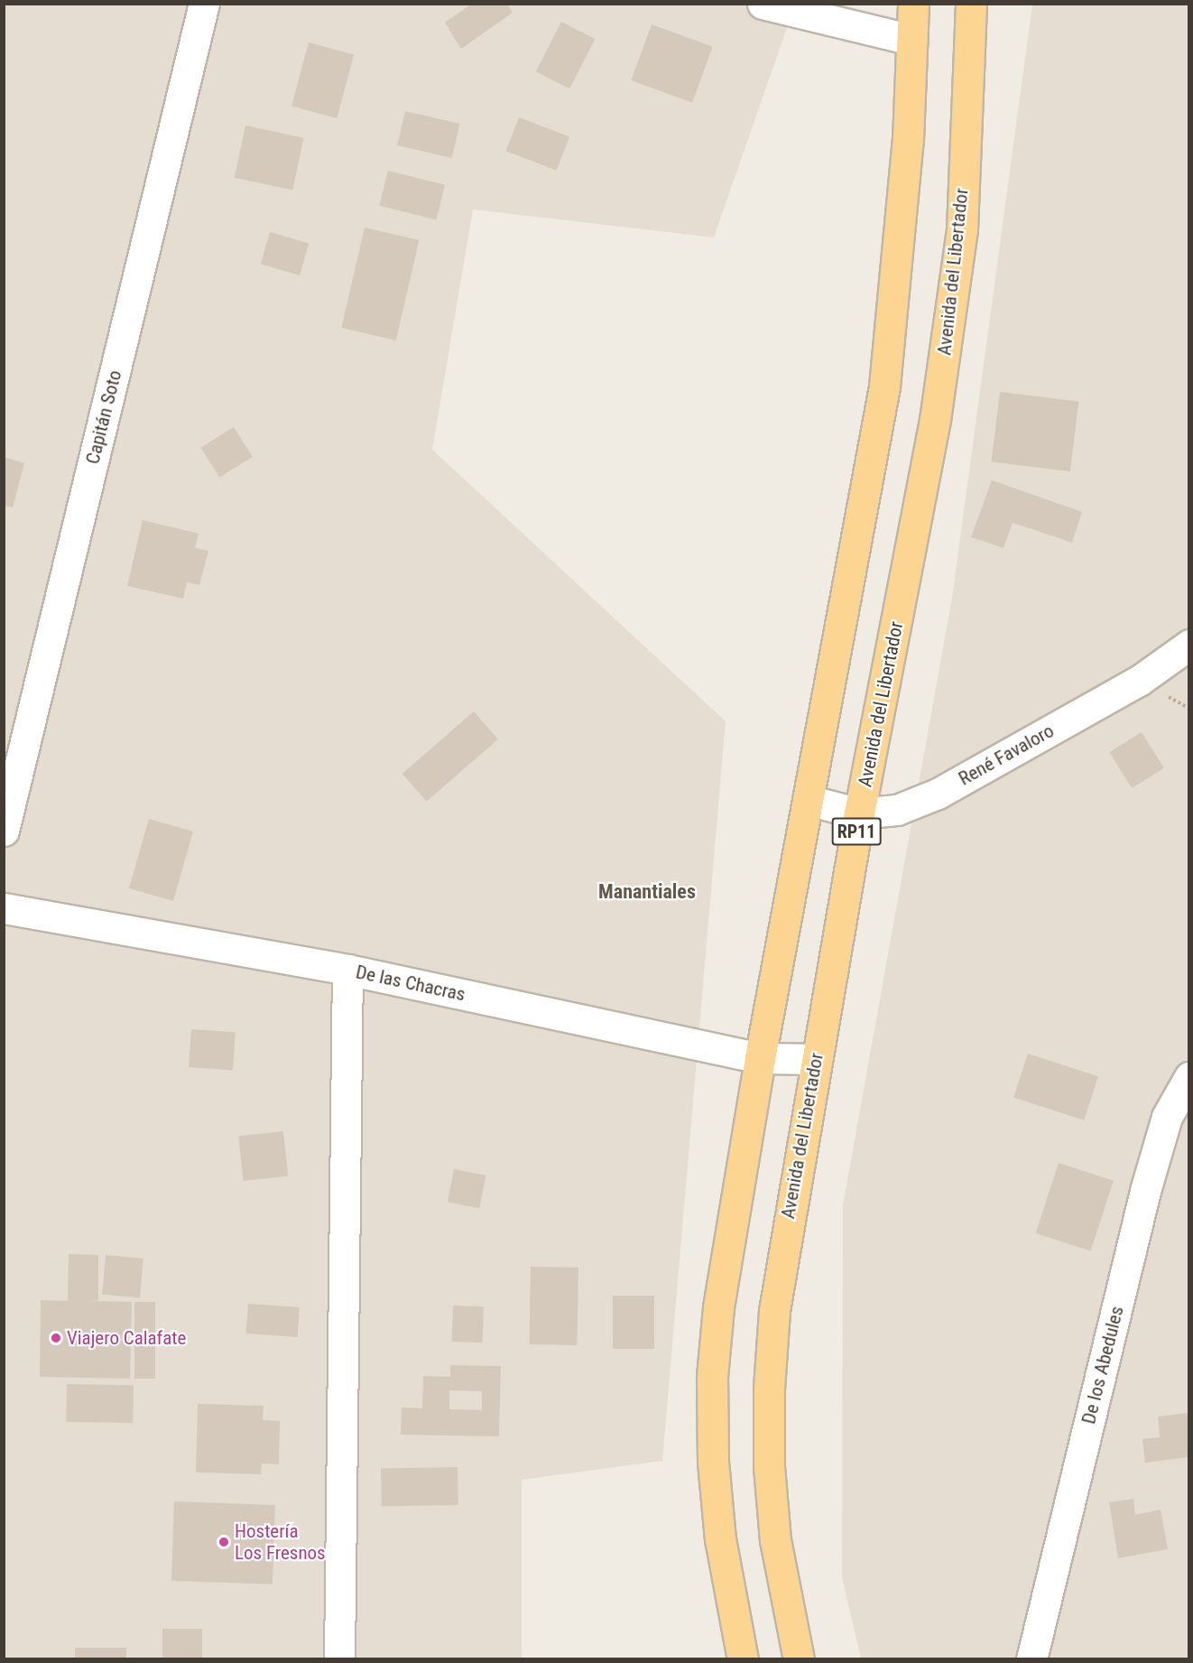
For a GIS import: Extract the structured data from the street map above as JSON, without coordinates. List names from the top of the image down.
{
  "streets": {
    "main road": ["Avenida del Libertador", "RP11"],
    "street": [
      "Capitán Soto",
      "René Favaloro",
      "De las Chacras",
      "De los Abedules"
    ]
  },
  "crossings": [
    ["Avenida del Libertador", "René Favaloro"],
    ["Avenida del Libertador", "De las Chacras"],
    ["René Favaloro", "RP11"],
    ["RP11", "De las Chacras"]
  ],
  "districts": ["Manantiales"],
  "places": ["Viajero Calafate", "Hostería Los Fresnos"]
}
